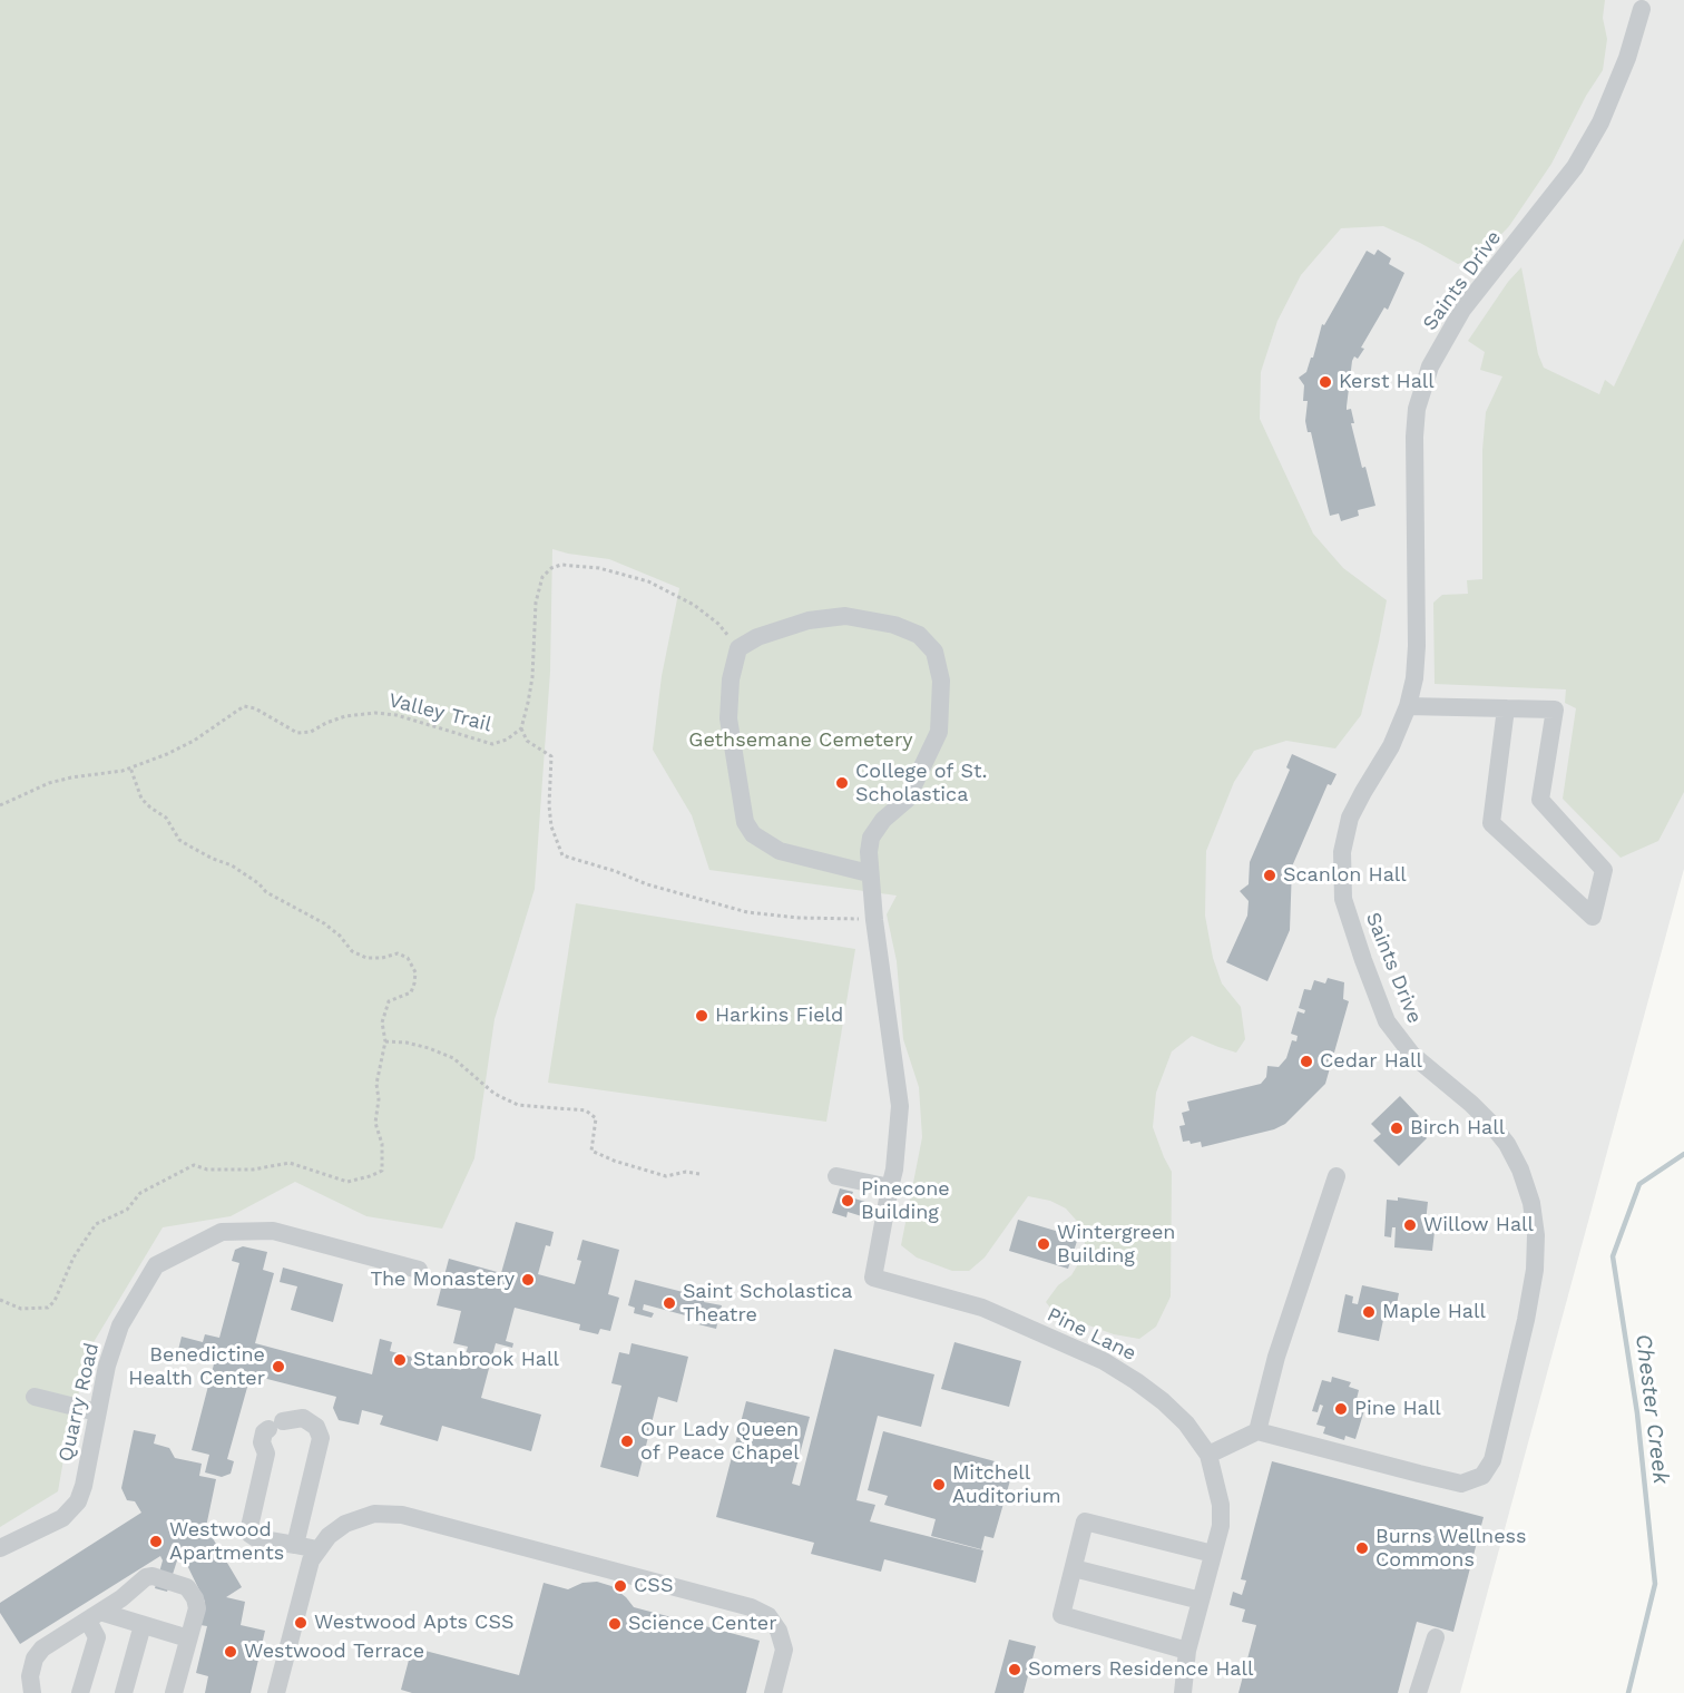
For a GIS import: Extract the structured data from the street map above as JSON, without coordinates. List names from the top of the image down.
{
  "streets": {
    "lane": ["Saints Drive", "Pine Lane", "Quarry Road"],
    "path": ["Valley Trail"]
  },
  "water": ["Chester Creek"],
  "parks": ["Gethsemane Cemetery"],
  "places": [
    "Kerst Hall",
    "College of St. Scholastica",
    "Scanlon Hall",
    "Harkins Field",
    "Cedar Hall",
    "Birch Hall",
    "Pinecone Building",
    "Willow Hall",
    "Wintergreen Building",
    "The Monastery",
    "Saint Scholastica Theatre",
    "Maple Hall",
    "Stanbrook Hall",
    "Benedictine Health Center",
    "Pine Hall",
    "Our Lady Queen of Peace Chapel",
    "Mitchell Auditorium",
    "Westwood Apartments",
    "Burns Wellness Commons",
    "CSS",
    "Westwood Apts CSS",
    "Science Center",
    "Westwood Terrace",
    "Somers Residence Hall"
  ]
}
